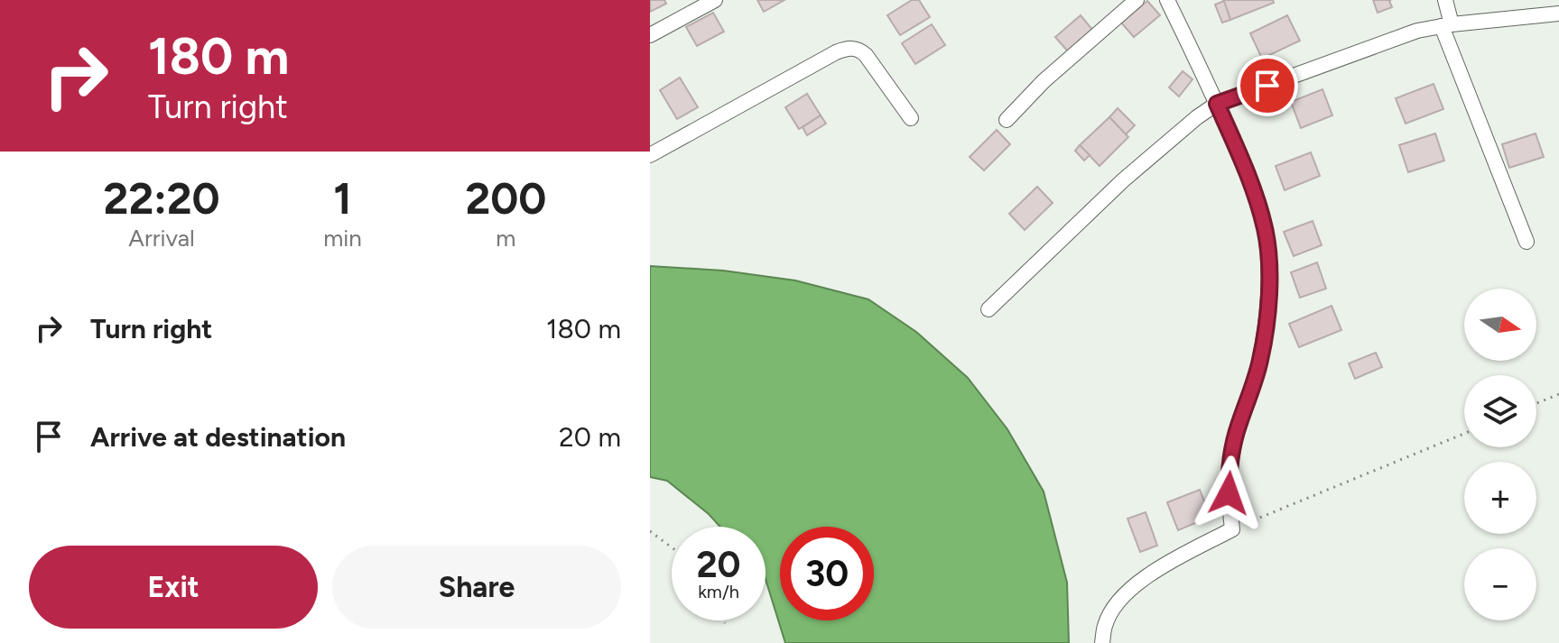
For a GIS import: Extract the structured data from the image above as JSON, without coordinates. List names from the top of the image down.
{
  "north": "right",
  "page": {
    "turn": ["180 m", "Turn right"],
    "eta": [
      "22:20",
      "Arrival",
      "1",
      "min",
      "200",
      "m"
    ],
    "list": [
      {
        "name": "Turn right",
        "value": "180 m"
      },
      {
        "name": "Arrive at destination",
        "value": "20 m"
      }
    ],
    "map_buttons": ["+", "−"],
    "speed": "20 km/h",
    "limit": "30",
    "buttons": ["Exit", "Share"]
  }
}
